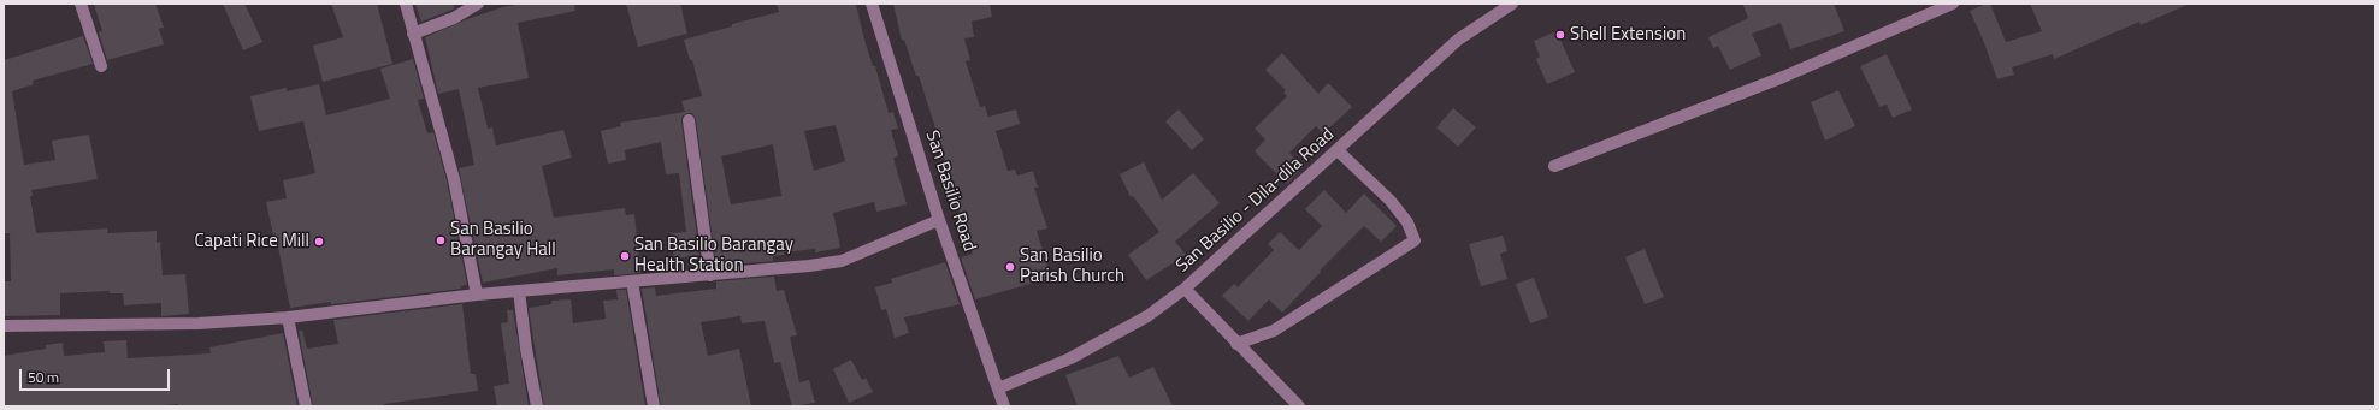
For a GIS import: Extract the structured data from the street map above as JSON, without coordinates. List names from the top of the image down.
{
  "streets": {
    "street": ["San Basilio Road", "San Basilio - Dila-dila Road"]
  },
  "crossings": [
    ["San Basilio Road", "San Basilio - Dila-dila Road"]
  ],
  "places": [
    "Shell Extension",
    "San Basilio Barangay Hall",
    "Capati Rice Mill",
    "San Basilio Barangay Health Station",
    "San Basilio Parish Church"
  ],
  "scale_bar": "50 m"
}
